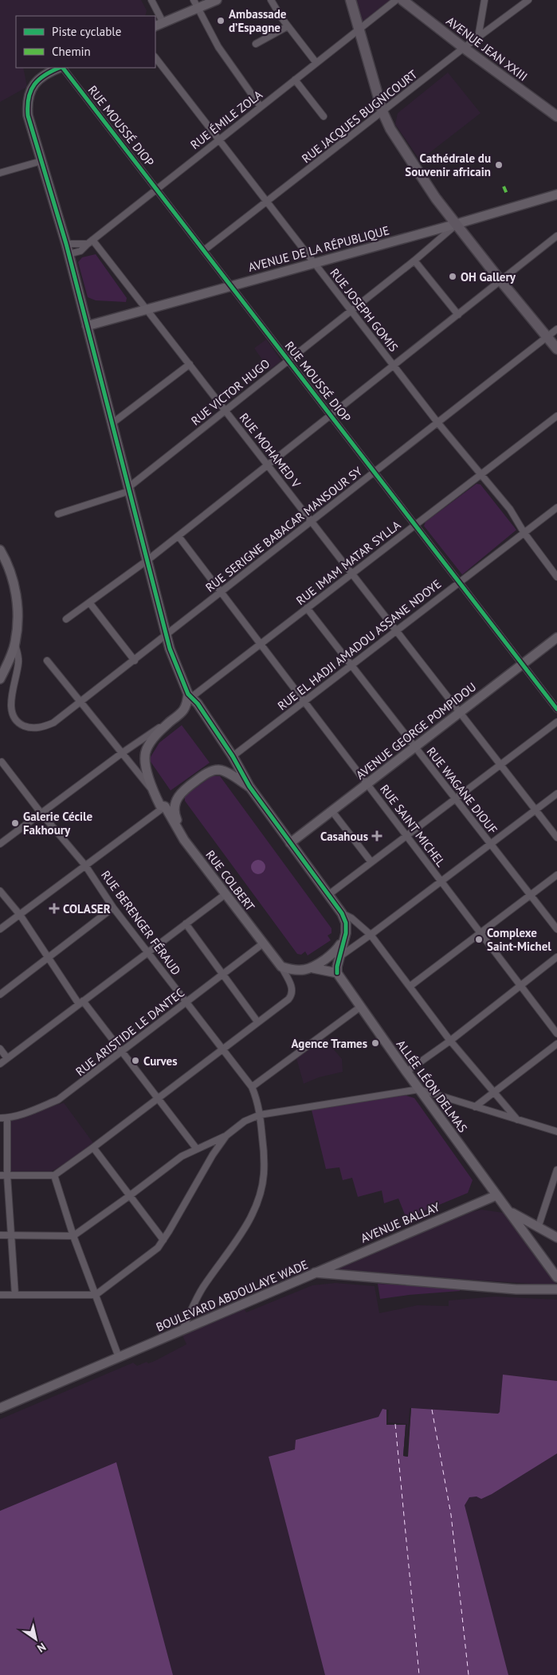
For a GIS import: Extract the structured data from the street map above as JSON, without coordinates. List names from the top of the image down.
{
  "streets": {
    "main road": ["AVENUE JEAN XXIII"],
    "street": [
      "RUE JACQUES BUGNICOURT",
      "RUE ÉMILE ZOLA",
      "RUE MOUSSÉ DIOP",
      "AVENUE DE LA RÉPUBLIQUE",
      "RUE JOSEPH GOMIS",
      "RUE VICTOR HUGO",
      "RUE MOHAMED V",
      "RUE SERIGNE BABACAR MANSOUR SY",
      "RUE IMAM MATAR SYLLA",
      "RUE EL HADJI AMADOU ASSANE NDOYE",
      "AVENUE GEORGE POMPIDOU",
      "RUE WAGANE DIOUF",
      "RUE SAINT MICHEL",
      "RUE COLBERT",
      "RUE BERENGER FÉRAUD",
      "RUE ARISTIDE LE DANTEC",
      "ALLÉE LÉON DELMAS",
      "AVENUE BALLAY",
      "BOULEVARD ABDOULAYE WADE"
    ]
  },
  "crossings": [
    ["AVENUE JEAN XXIII", "RUE JACQUES BUGNICOURT"],
    ["RUE JACQUES BUGNICOURT", "RUE MOUSSÉ DIOP"],
    ["RUE JACQUES BUGNICOURT", "RUE JOSEPH GOMIS"],
    ["RUE ÉMILE ZOLA", "RUE MOUSSÉ DIOP"],
    ["RUE ÉMILE ZOLA", "RUE JOSEPH GOMIS"],
    ["RUE ÉMILE ZOLA", "RUE MOHAMED V"],
    ["RUE MOUSSÉ DIOP", "AVENUE DE LA RÉPUBLIQUE"],
    ["RUE MOUSSÉ DIOP", "RUE VICTOR HUGO"],
    ["RUE MOUSSÉ DIOP", "RUE SERIGNE BABACAR MANSOUR SY"],
    ["RUE MOUSSÉ DIOP", "RUE IMAM MATAR SYLLA"],
    ["RUE MOUSSÉ DIOP", "RUE EL HADJI AMADOU ASSANE NDOYE"],
    ["RUE MOUSSÉ DIOP", "AVENUE GEORGE POMPIDOU"],
    ["AVENUE DE LA RÉPUBLIQUE", "RUE JOSEPH GOMIS"],
    ["AVENUE DE LA RÉPUBLIQUE", "RUE VICTOR HUGO"],
    ["AVENUE DE LA RÉPUBLIQUE", "RUE MOHAMED V"],
    ["RUE JOSEPH GOMIS", "RUE VICTOR HUGO"],
    ["RUE JOSEPH GOMIS", "RUE SERIGNE BABACAR MANSOUR SY"],
    ["RUE JOSEPH GOMIS", "RUE IMAM MATAR SYLLA"],
    ["RUE JOSEPH GOMIS", "RUE EL HADJI AMADOU ASSANE NDOYE"],
    ["RUE VICTOR HUGO", "RUE MOHAMED V"],
    ["RUE MOHAMED V", "RUE SERIGNE BABACAR MANSOUR SY"],
    ["RUE MOHAMED V", "RUE IMAM MATAR SYLLA"],
    ["RUE MOHAMED V", "RUE EL HADJI AMADOU ASSANE NDOYE"],
    ["RUE MOHAMED V", "AVENUE GEORGE POMPIDOU"],
    ["RUE SERIGNE BABACAR MANSOUR SY", "RUE SAINT MICHEL"],
    ["RUE IMAM MATAR SYLLA", "RUE WAGANE DIOUF"],
    ["RUE IMAM MATAR SYLLA", "RUE SAINT MICHEL"],
    ["RUE EL HADJI AMADOU ASSANE NDOYE", "RUE WAGANE DIOUF"],
    ["RUE EL HADJI AMADOU ASSANE NDOYE", "RUE SAINT MICHEL"],
    ["AVENUE GEORGE POMPIDOU", "RUE WAGANE DIOUF"],
    ["AVENUE GEORGE POMPIDOU", "RUE SAINT MICHEL"],
    ["RUE COLBERT", "RUE ARISTIDE LE DANTEC"],
    ["RUE BERENGER FÉRAUD", "RUE ARISTIDE LE DANTEC"],
    ["RUE BERENGER FÉRAUD", "BOULEVARD ABDOULAYE WADE"],
    ["ALLÉE LÉON DELMAS", "AVENUE BALLAY"],
    ["AVENUE BALLAY", "BOULEVARD ABDOULAYE WADE"]
  ],
  "places": {
    "other": [
      "Ambassade d’Espagne",
      "Cathédrale du Souvenir africain",
      "OH Gallery",
      "Galerie Cécile Fakhoury",
      "Complexe Saint-Michel",
      "Agence Trames",
      "Curves"
    ],
    "health": ["Casahous", "COLASER"]
  },
  "legend": ["Piste cyclable", "Chemin"],
  "north": "bottom right"
}
